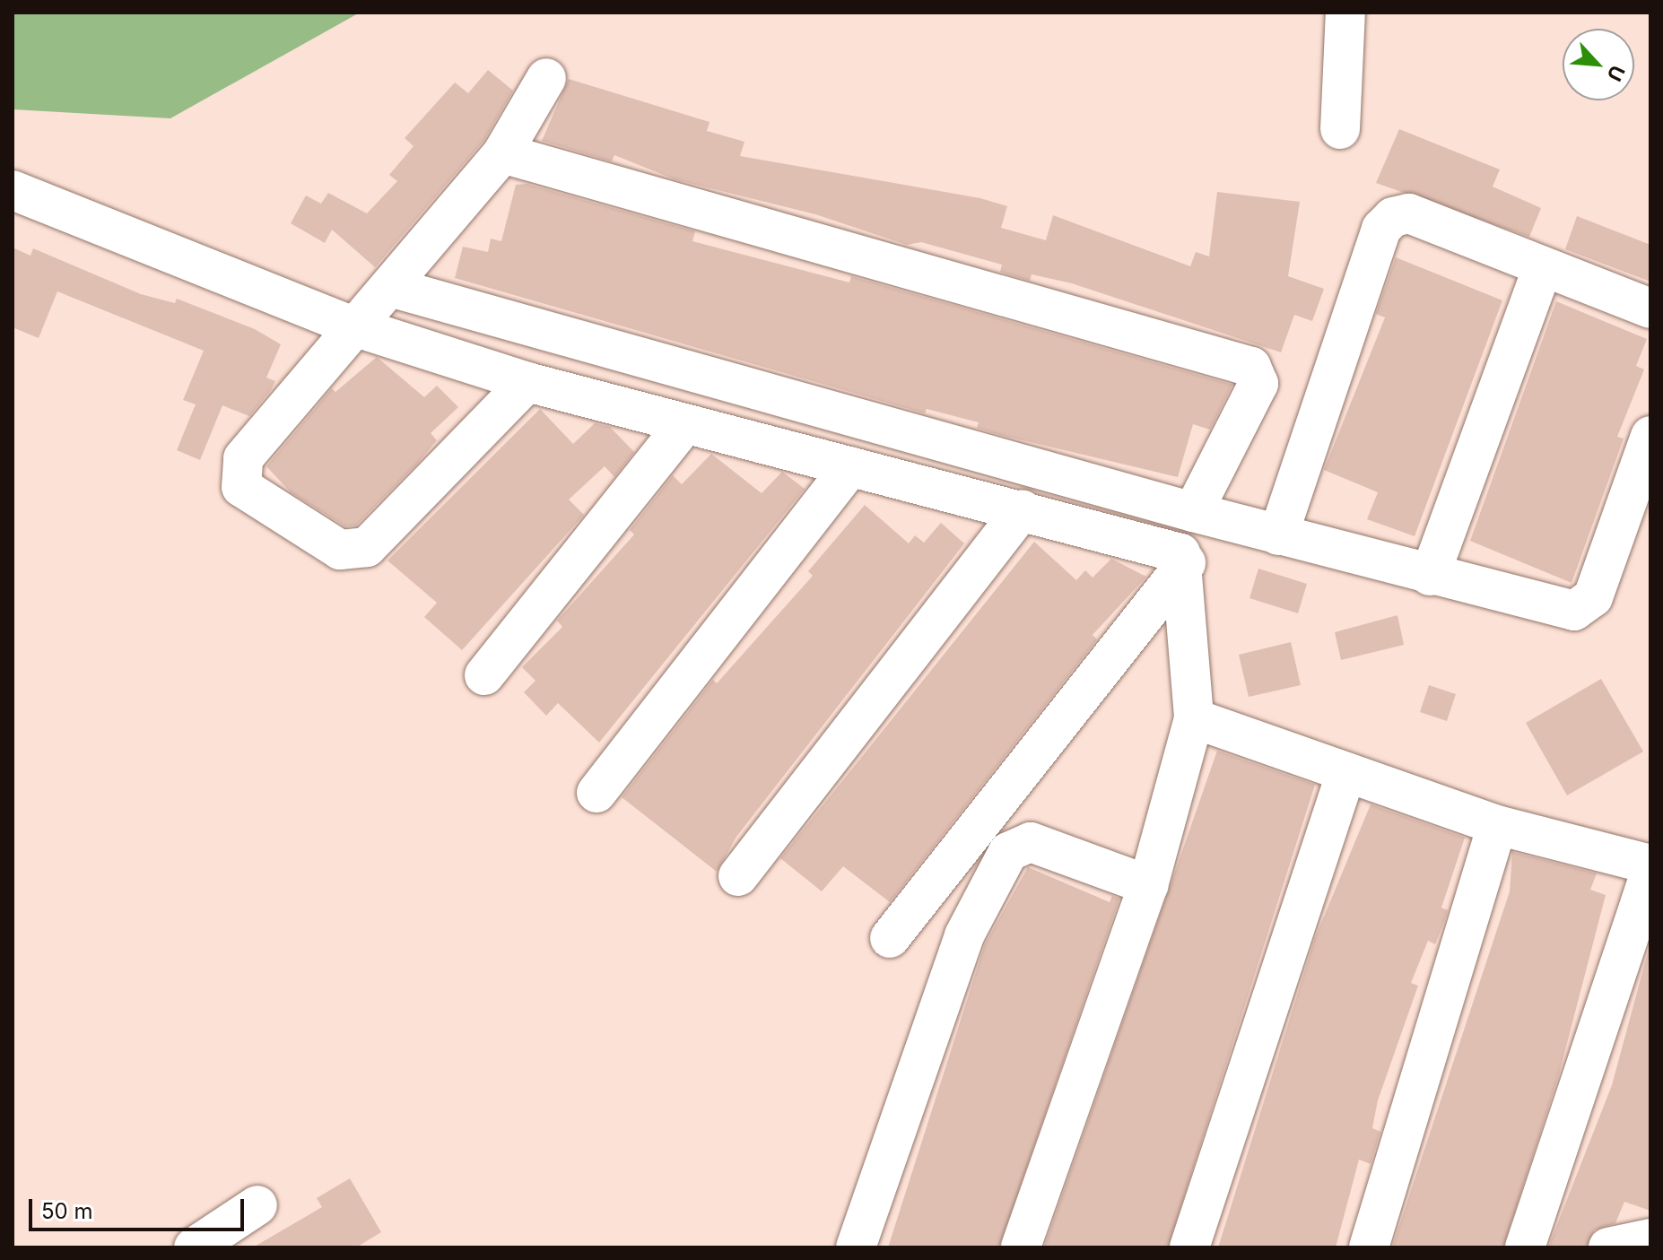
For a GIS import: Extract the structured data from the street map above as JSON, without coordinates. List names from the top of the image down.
{
  "scale_bar": "50 m",
  "north": "bottom right"
}
